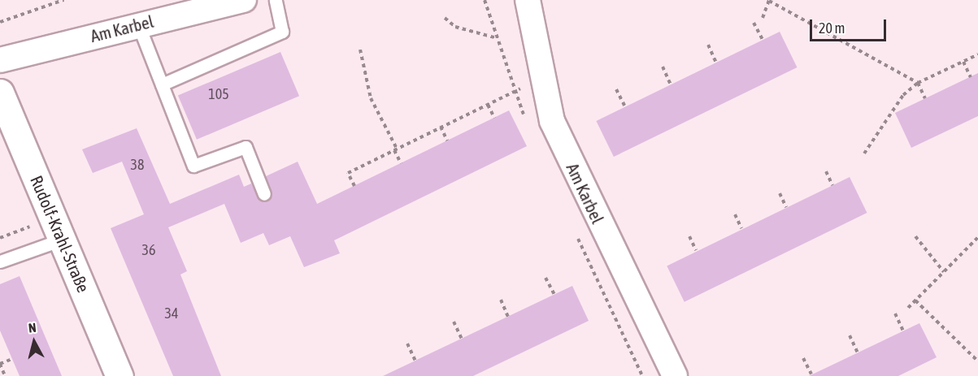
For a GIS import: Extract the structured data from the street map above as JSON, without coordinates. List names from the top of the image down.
{
  "streets": {
    "street": ["Am Karbel", "Rudolf-Krahl-Straße"]
  },
  "house_numbers": [
    "105",
    "38",
    "36",
    "34"
  ],
  "scale_bar": "20 m",
  "north": "top"
}
